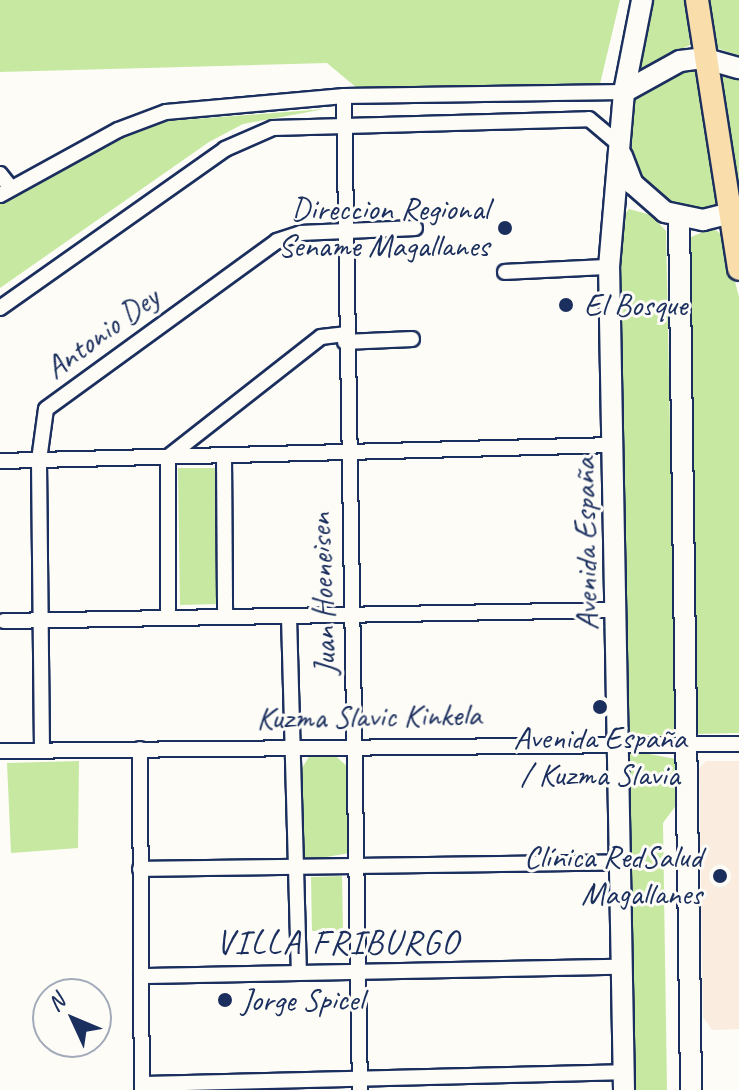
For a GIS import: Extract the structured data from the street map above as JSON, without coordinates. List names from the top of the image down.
{
  "streets": {
    "main road": ["Avenida España"],
    "street": ["Antonio Dey", "Juan Hoeneisen", "Kuzma Slavic Kinkela"]
  },
  "crossings": [
    ["Antonio Dey", "Juan Hoeneisen"],
    ["Antonio Dey", "Kuzma Slavic Kinkela"],
    ["Avenida España", "Kuzma Slavic Kinkela"],
    ["Juan Hoeneisen", "Kuzma Slavic Kinkela"]
  ],
  "districts": ["VILLA FRIBURGO"],
  "places": [
    "Direccion Regional Sename Magallanes",
    "El Bosque",
    "Avenida España / Kuzma Slavia",
    "Clínica RedSalud Magallanes",
    "Jorge Spicel"
  ],
  "north": "top left"
}
